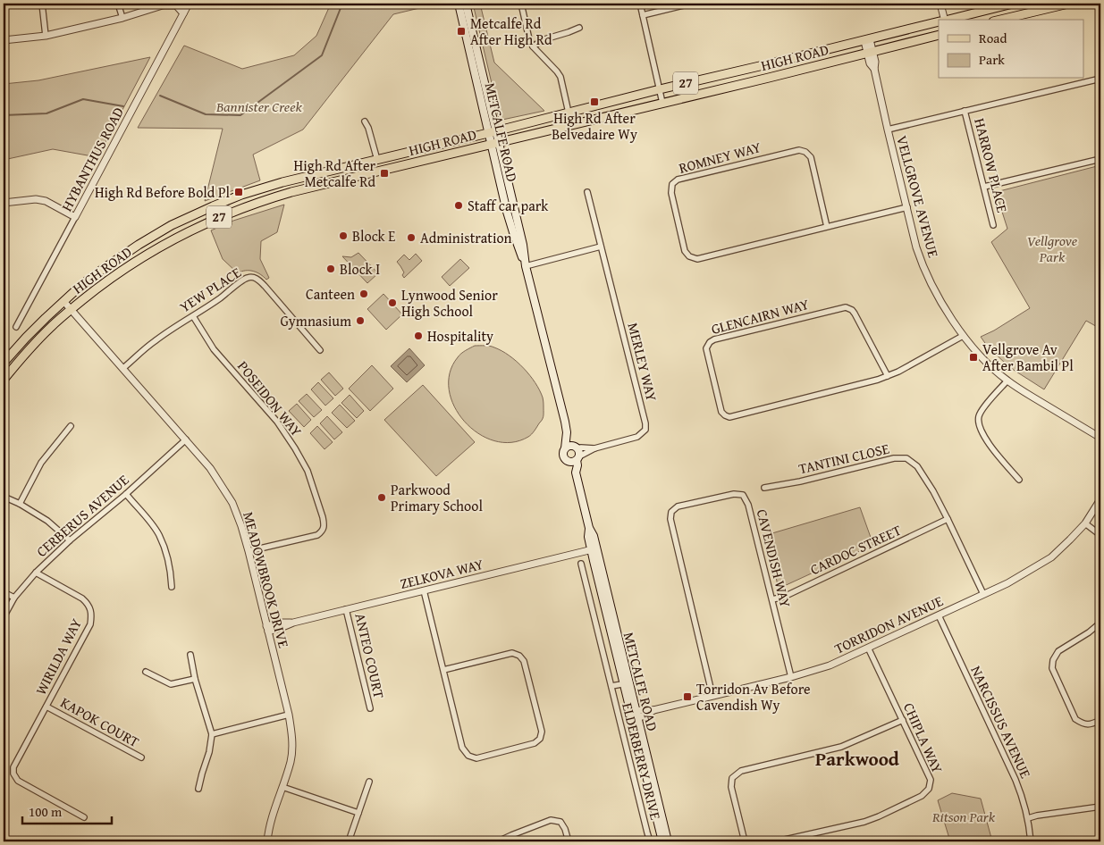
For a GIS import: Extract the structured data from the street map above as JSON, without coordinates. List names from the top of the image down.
{
  "streets": {
    "main road": ["HIGH ROAD", "27", "METCALFE ROAD"],
    "street": [
      "ROMNEY WAY",
      "HYBANTHUS ROAD",
      "HARROW PLACE",
      "VELLGROVE AVENUE",
      "YEW PLACE",
      "GLENCAIRN WAY",
      "MERLEY WAY",
      "POSEIDON WAY",
      "TANTINI CLOSE",
      "CERBERUS AVENUE",
      "CARDOC STREET",
      "CAVENDISH WAY",
      "ZELKOVA WAY",
      "MEADOWBROOK DRIVE",
      "TORRIDON AVENUE",
      "ANTEO COURT",
      "WIRILDA WAY",
      "KAPOK COURT",
      "NARCISSUS AVENUE",
      "CHIPLA WAY",
      "ELDERBERRY DRIVE"
    ]
  },
  "crossings": [
    ["HIGH ROAD", "METCALFE ROAD"],
    ["HIGH ROAD", "VELLGROVE AVENUE"],
    ["HIGH ROAD", "MEADOWBROOK DRIVE"],
    ["METCALFE ROAD", "MERLEY WAY"],
    ["METCALFE ROAD", "ZELKOVA WAY"],
    ["METCALFE ROAD", "TORRIDON AVENUE"],
    ["METCALFE ROAD", "ELDERBERRY DRIVE"],
    ["ROMNEY WAY", "VELLGROVE AVENUE"],
    ["VELLGROVE AVENUE", "GLENCAIRN WAY"],
    ["YEW PLACE", "POSEIDON WAY"],
    ["YEW PLACE", "MEADOWBROOK DRIVE"],
    ["POSEIDON WAY", "MEADOWBROOK DRIVE"],
    ["TANTINI CLOSE", "CARDOC STREET"],
    ["TANTINI CLOSE", "TORRIDON AVENUE"],
    ["CERBERUS AVENUE", "MEADOWBROOK DRIVE"],
    ["CERBERUS AVENUE", "WIRILDA WAY"],
    ["CARDOC STREET", "CAVENDISH WAY"],
    ["CAVENDISH WAY", "TORRIDON AVENUE"],
    ["ZELKOVA WAY", "MEADOWBROOK DRIVE"],
    ["ZELKOVA WAY", "ANTEO COURT"],
    ["TORRIDON AVENUE", "NARCISSUS AVENUE"],
    ["TORRIDON AVENUE", "CHIPLA WAY"],
    ["WIRILDA WAY", "KAPOK COURT"]
  ],
  "districts": ["Parkwood"],
  "parks": ["Bannister Creek", "Vellgrove Park", "Ritson Park"],
  "places": {
    "transit": [
      "Metcalfe Rd After High Rd",
      "High Rd After Belvedaire Wy",
      "High Rd After Metcalfe Rd",
      "High Rd Before Bold Pl",
      "Vellgrove Av After Bambil Pl",
      "Torridon Av Before Cavendish Wy"
    ],
    "other": [
      "Staff car park",
      "Block E",
      "Administration",
      "Block I",
      "Canteen",
      "Lynwood Senior High School",
      "Gymnasium",
      "Hospitality",
      "Parkwood Primary School"
    ]
  },
  "legend": ["Road", "Park"],
  "scale_bar": "100 m"
}
